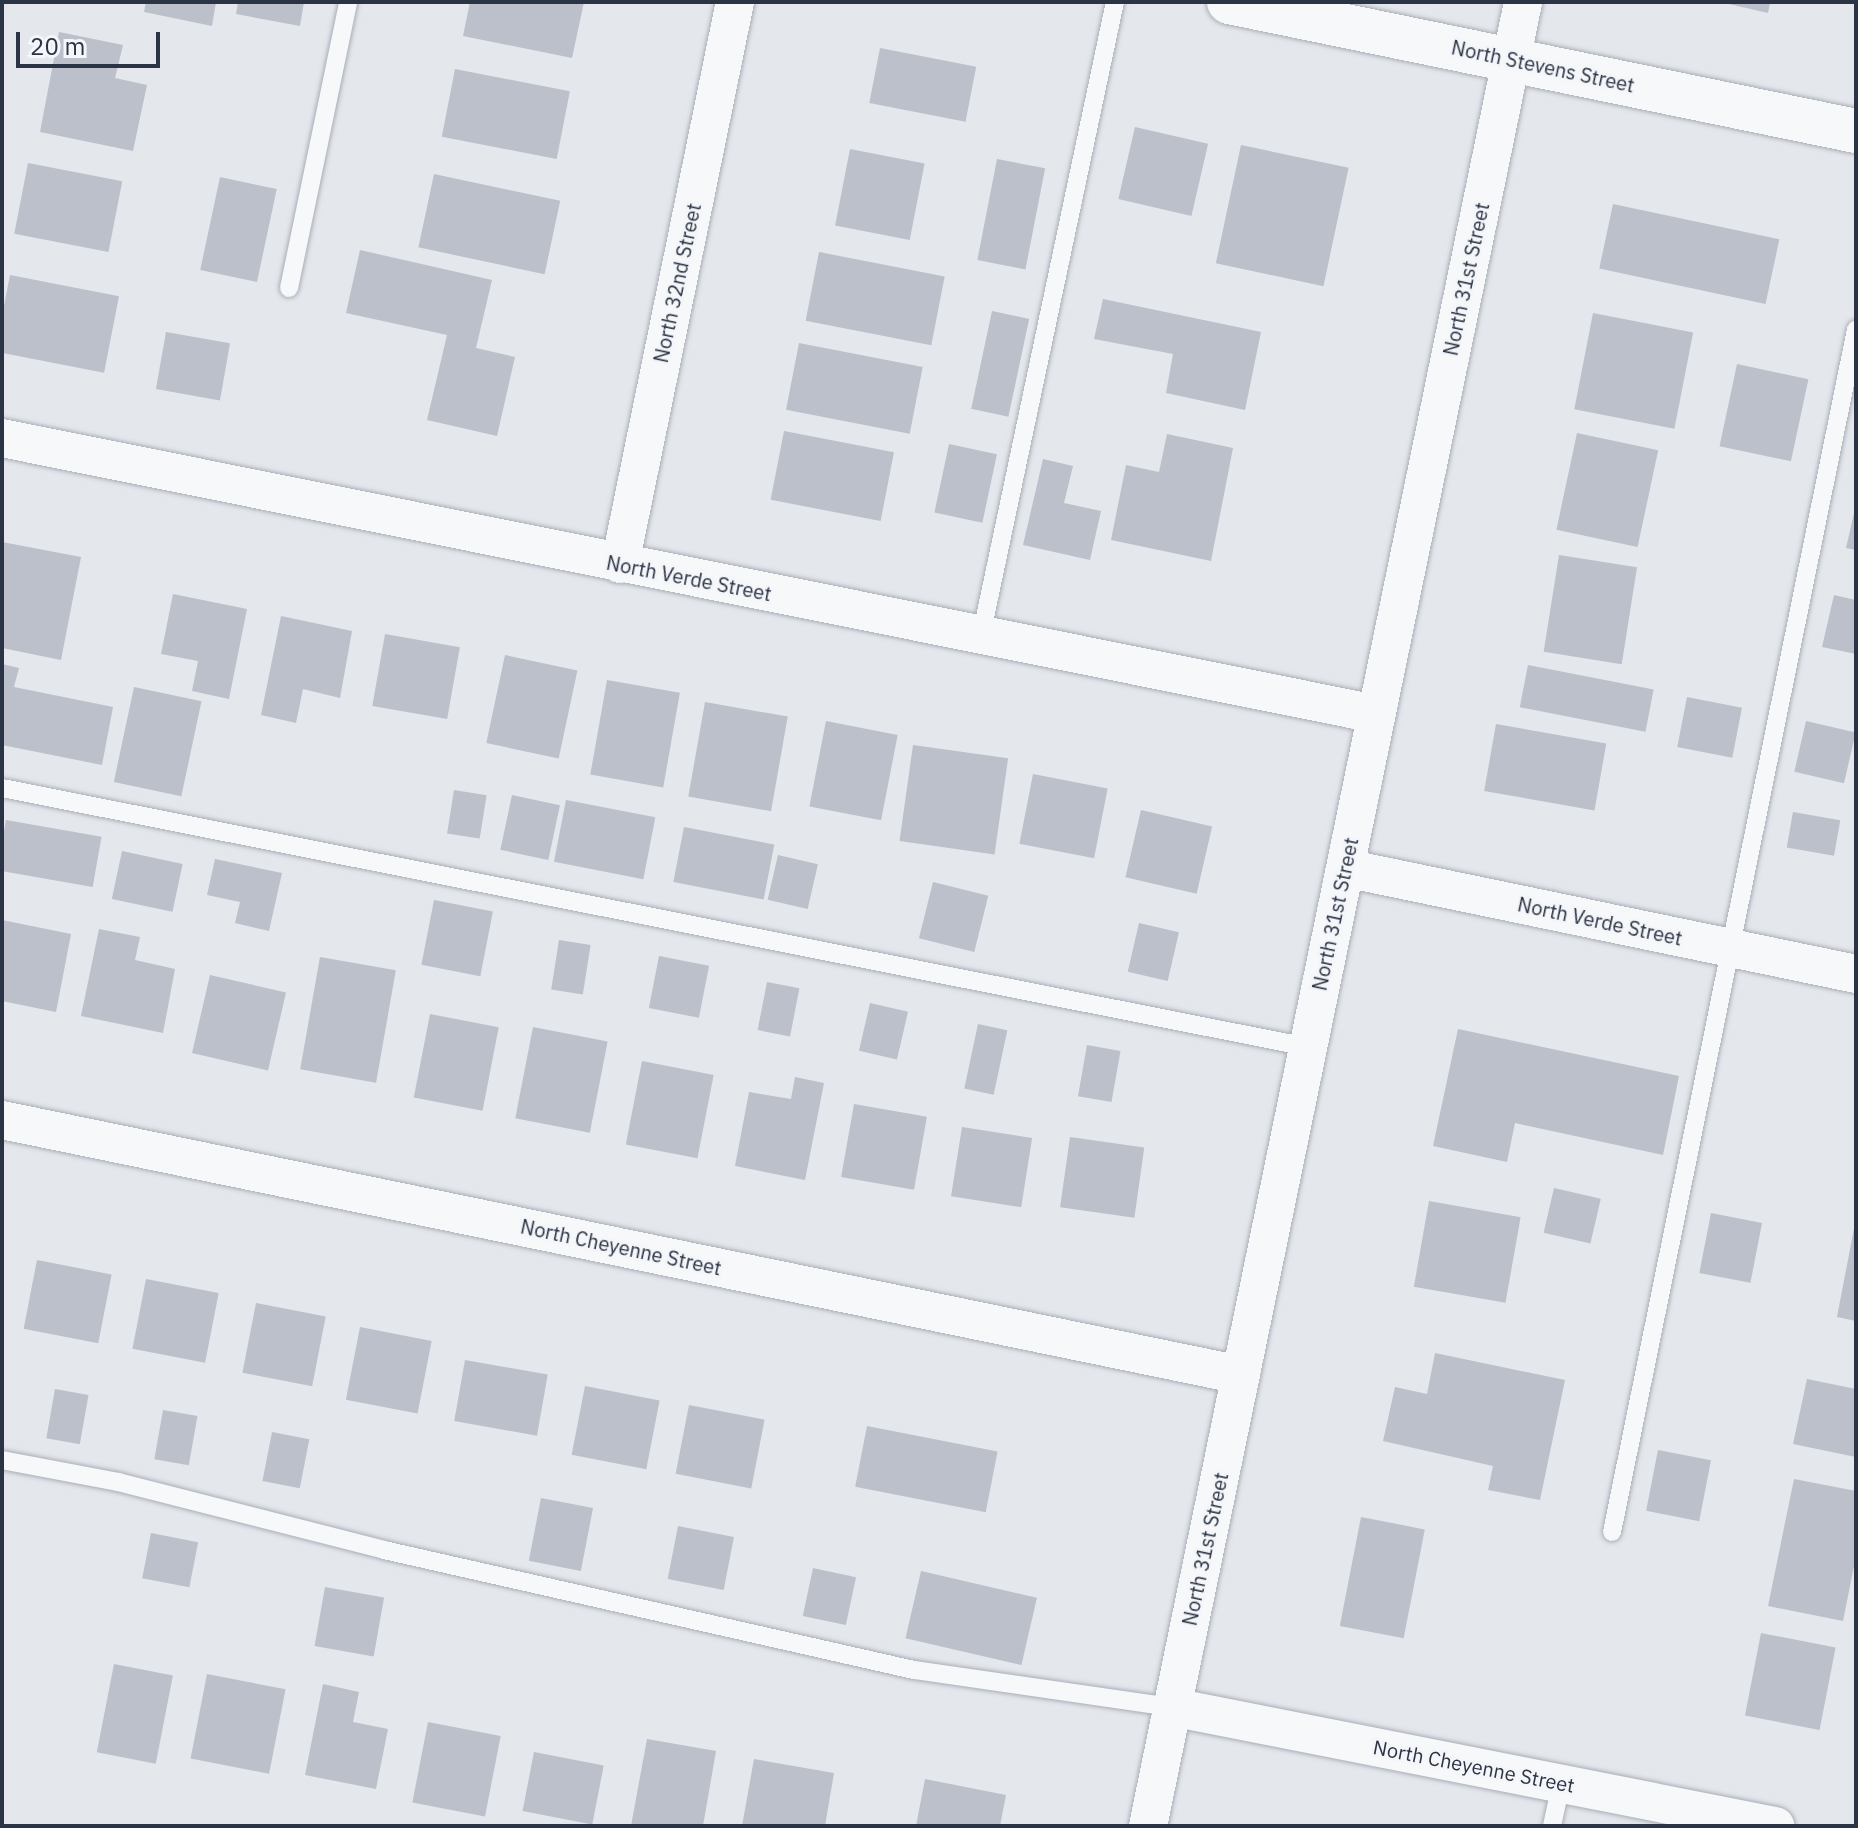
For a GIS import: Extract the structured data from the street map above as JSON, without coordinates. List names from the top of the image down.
{
  "streets": {
    "street": [
      "North Stevens Street",
      "North 31st Street",
      "North 32nd Street",
      "North Verde Street",
      "North Cheyenne Street"
    ]
  },
  "crossings": [
    ["North Stevens Street", "North 31st Street"],
    ["North 31st Street", "North Verde Street"],
    ["North 31st Street", "North Cheyenne Street"],
    ["North 32nd Street", "North Verde Street"]
  ],
  "scale_bar": "20 m"
}
